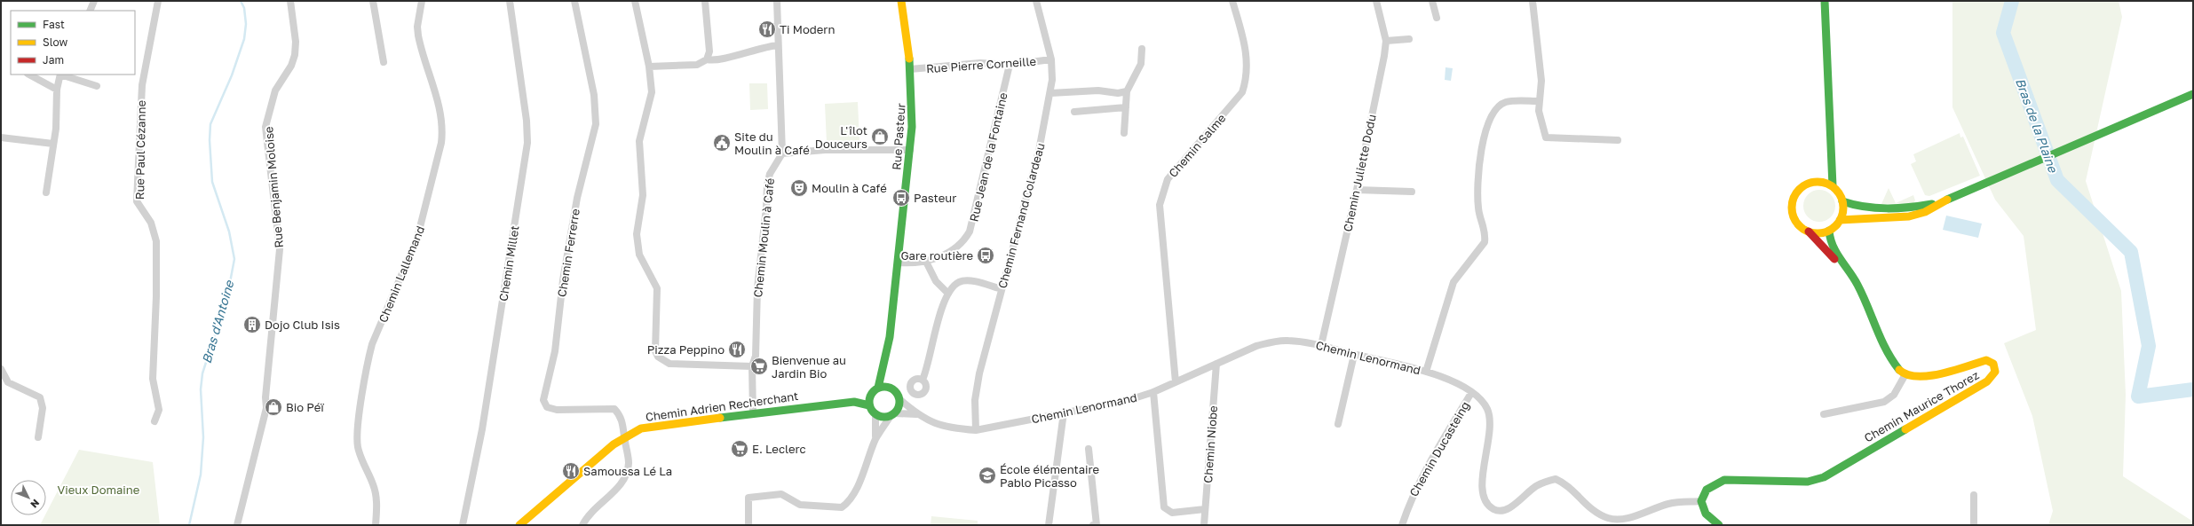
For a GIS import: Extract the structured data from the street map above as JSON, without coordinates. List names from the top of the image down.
{
  "streets": {
    "main road": ["Rue Pasteur", "Chemin Adrien Recherchant", "Chemin Maurice Thorez"],
    "street": [
      "Rue Pierre Corneille",
      "Chemin Salme",
      "Rue Paul Cézanne",
      "Rue Jean de la Fontaine",
      "Chemin Juliette Dodu",
      "Rue Benjamin Moloise",
      "Chemin Fernand Colardeau",
      "Chemin Moulin à Café",
      "Chemin Ferrerre",
      "Chemin Millet",
      "Chemin Lallemand",
      "Chemin Lenormand",
      "Chemin Niobe",
      "Chemin Ducasteing"
    ]
  },
  "crossings": [
    ["Rue Pierre Corneille", "Rue Pasteur"],
    ["Rue Pierre Corneille", "Rue Jean de la Fontaine"],
    ["Rue Pierre Corneille", "Chemin Fernand Colardeau"],
    ["Rue Pasteur", "Rue Jean de la Fontaine"],
    ["Rue Pasteur", "Chemin Lenormand"],
    ["Rue Pasteur", "Chemin Adrien Recherchant"],
    ["Chemin Salme", "Chemin Lenormand"],
    ["Chemin Juliette Dodu", "Chemin Lenormand"],
    ["Chemin Fernand Colardeau", "Chemin Lenormand"],
    ["Chemin Moulin à Café", "Chemin Adrien Recherchant"],
    ["Chemin Ferrerre", "Chemin Adrien Recherchant"],
    ["Chemin Lenormand", "Chemin Adrien Recherchant"],
    ["Chemin Lenormand", "Chemin Maurice Thorez"],
    ["Chemin Lenormand", "Chemin Niobe"],
    ["Chemin Lenormand", "Chemin Ducasteing"]
  ],
  "water": ["Bras de la Plaine", "Bras d'Antoine"],
  "parks": ["Vieux Domaine"],
  "places": {
    "restaurant": ["Ti Modern", "Pizza Peppino", "Samoussa Lé La"],
    "shop": ["L'îlot Douceurs", "Bio Péï"],
    "public building": ["Site du Moulin à Café"],
    "theatre": ["Moulin à Café"],
    "bus stop": ["Pasteur", "Gare routière"],
    "building": ["Dojo Club Isis"],
    "supermarket": ["Bienvenue au Jardin Bio", "E. Leclerc"],
    "school or university": ["École élémentaire Pablo Picasso"]
  },
  "legend": ["Fast", "Slow", "Jam"],
  "north": "bottom right"
}
